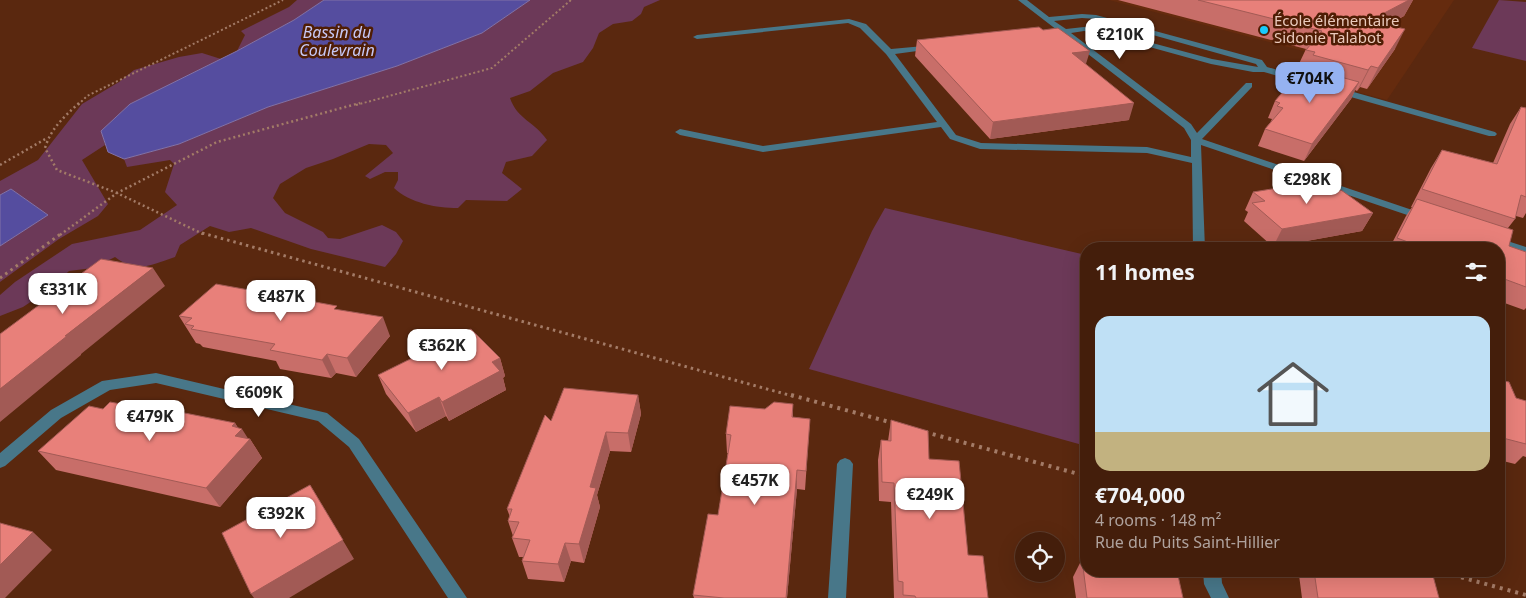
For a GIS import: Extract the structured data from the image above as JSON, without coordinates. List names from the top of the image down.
{
  "water": ["Bassin du Coulevrain"],
  "places": ["École élémentaire Sidonie Talabot"],
  "page": {
    "price": [
      "€210K",
      "€704K",
      "€298K",
      "€331K",
      "€487K",
      "€362K",
      "€609K",
      "€479K",
      "€457K",
      "€249K",
      "€392K"
    ],
    "heading": "11 homes",
    "list": [
      {
        "name": "€704,000",
        "note": "4 rooms · 148 m² · Rue du Puits Saint-Hillier"
      }
    ]
  }
}
